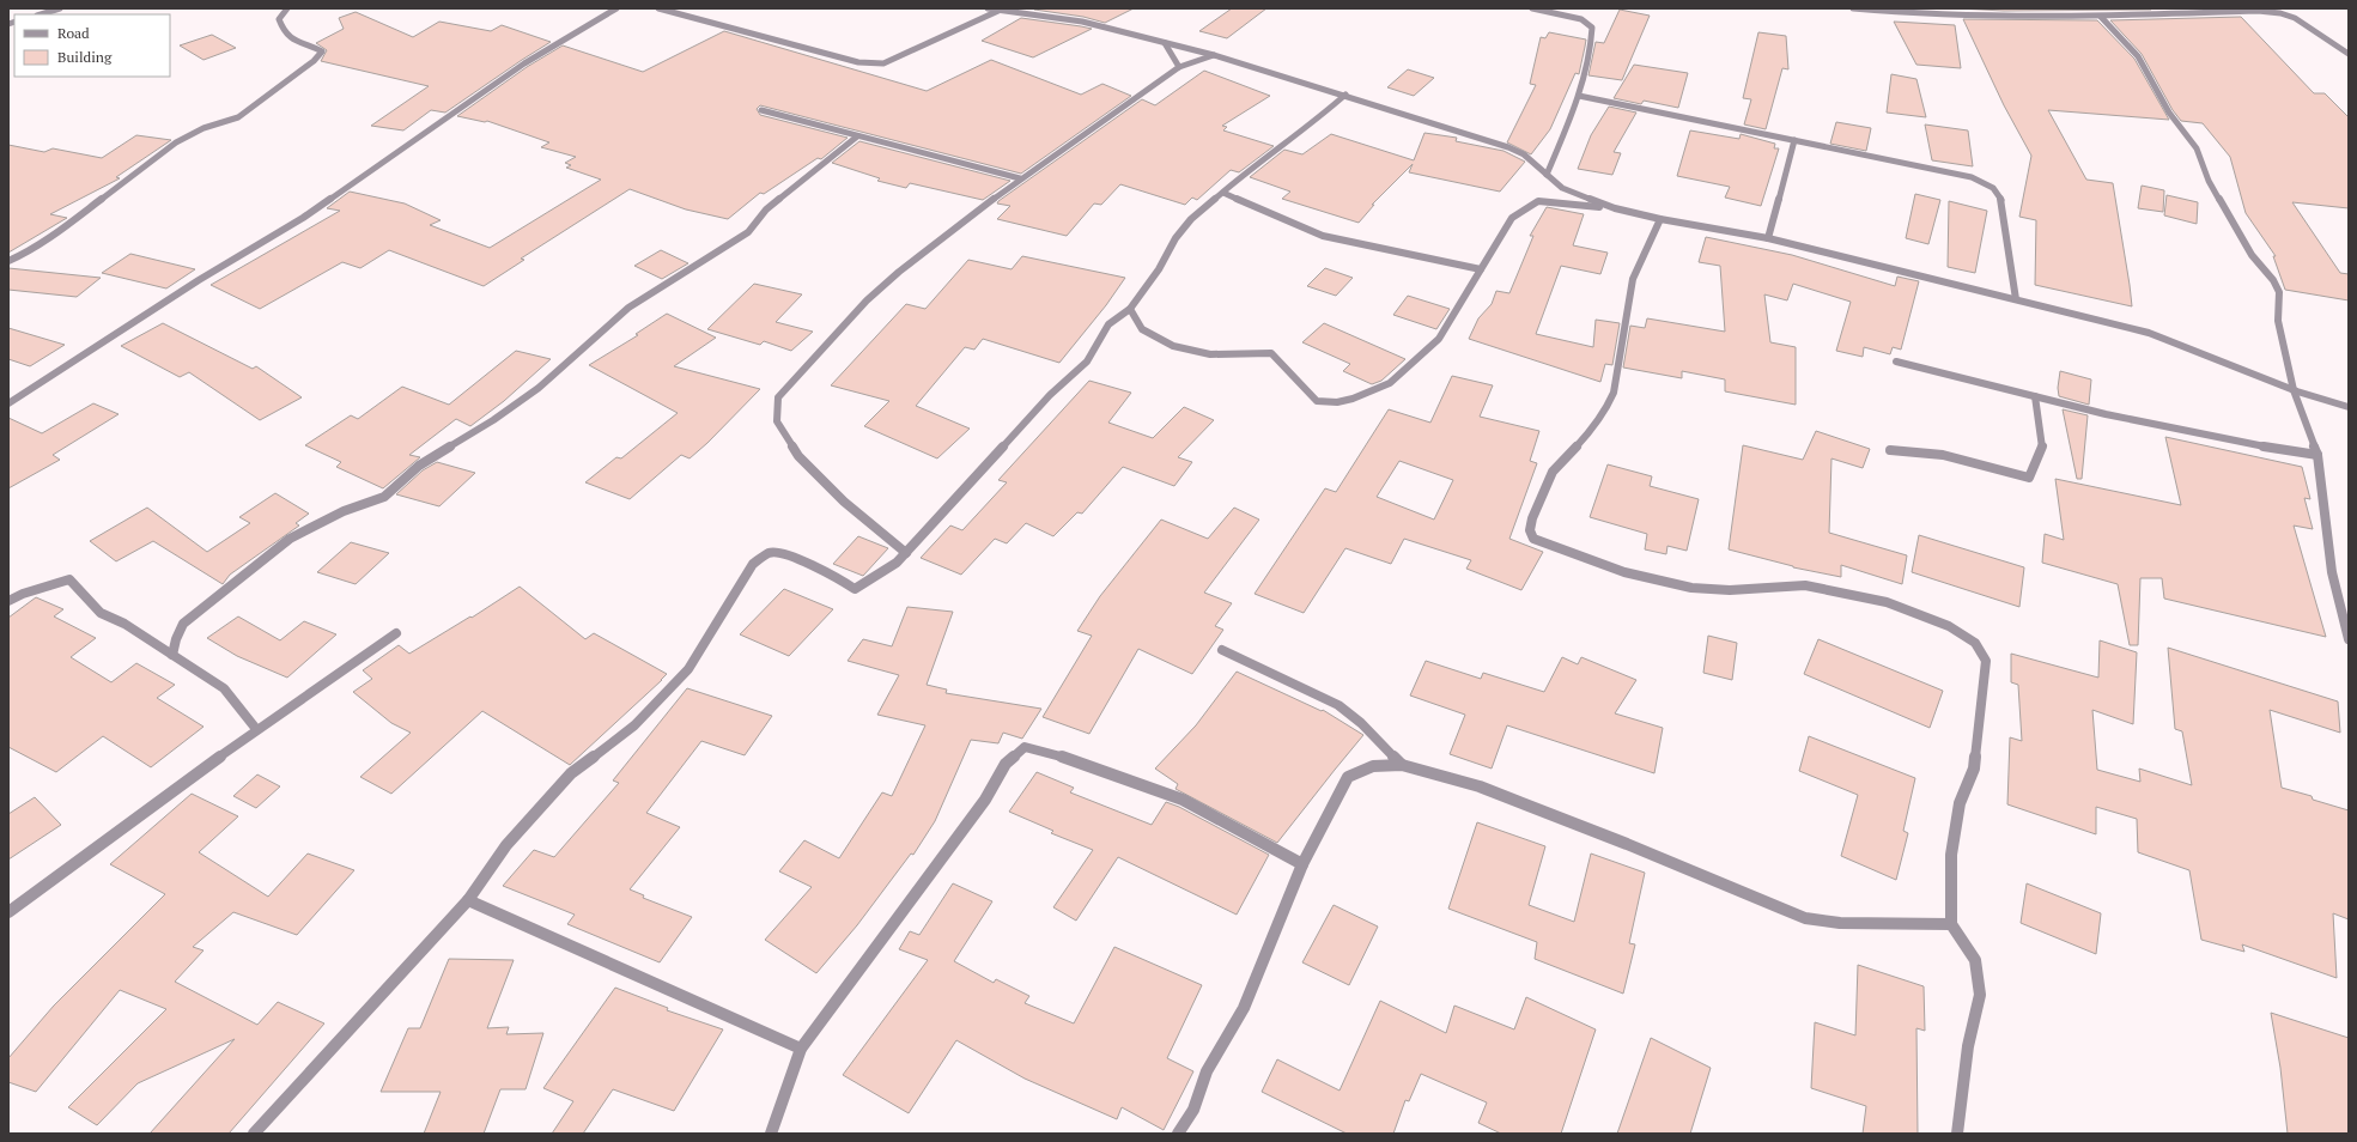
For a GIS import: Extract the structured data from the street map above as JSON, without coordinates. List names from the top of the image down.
{
  "legend": ["Road", "Building"]
}
